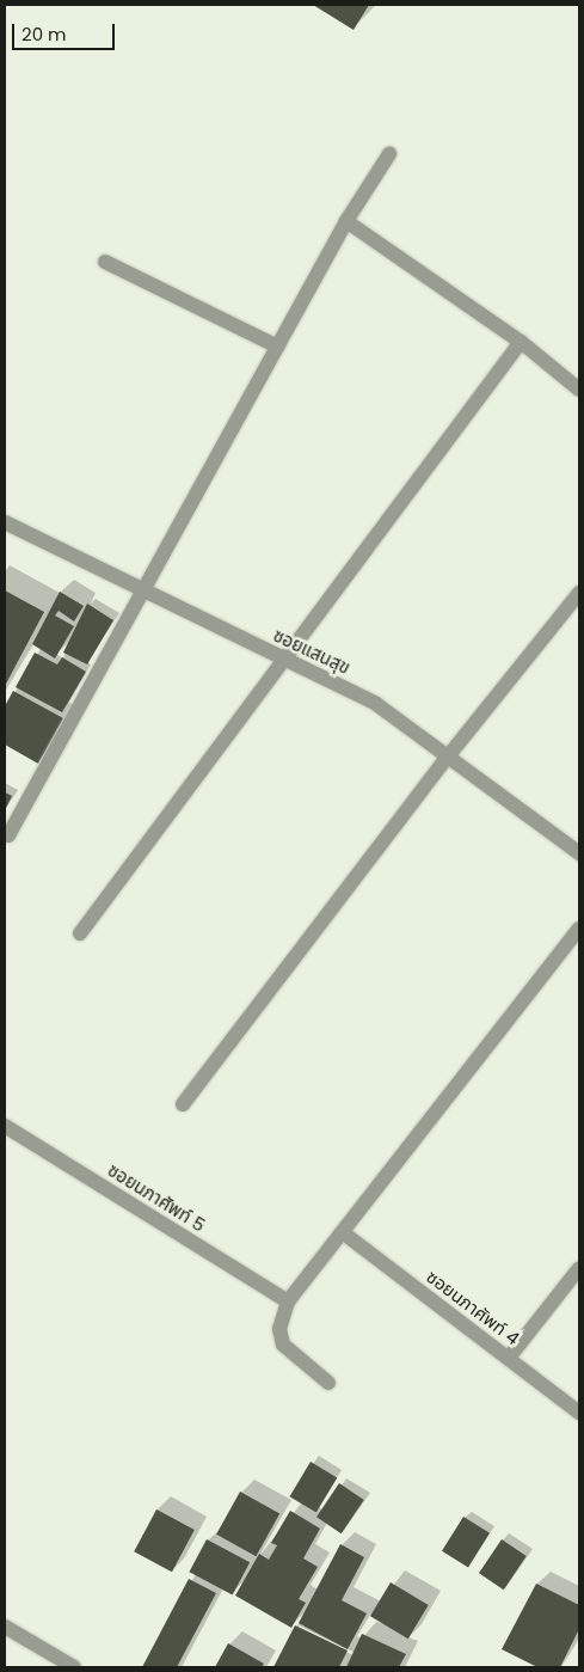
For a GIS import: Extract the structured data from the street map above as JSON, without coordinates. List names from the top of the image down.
{
  "streets": {
    "street": ["ซอยแสนสุข", "ซอยนภาศัพท์ 5", "ซอยนภาศัพท์ 4"]
  },
  "scale_bar": "20 m"
}
